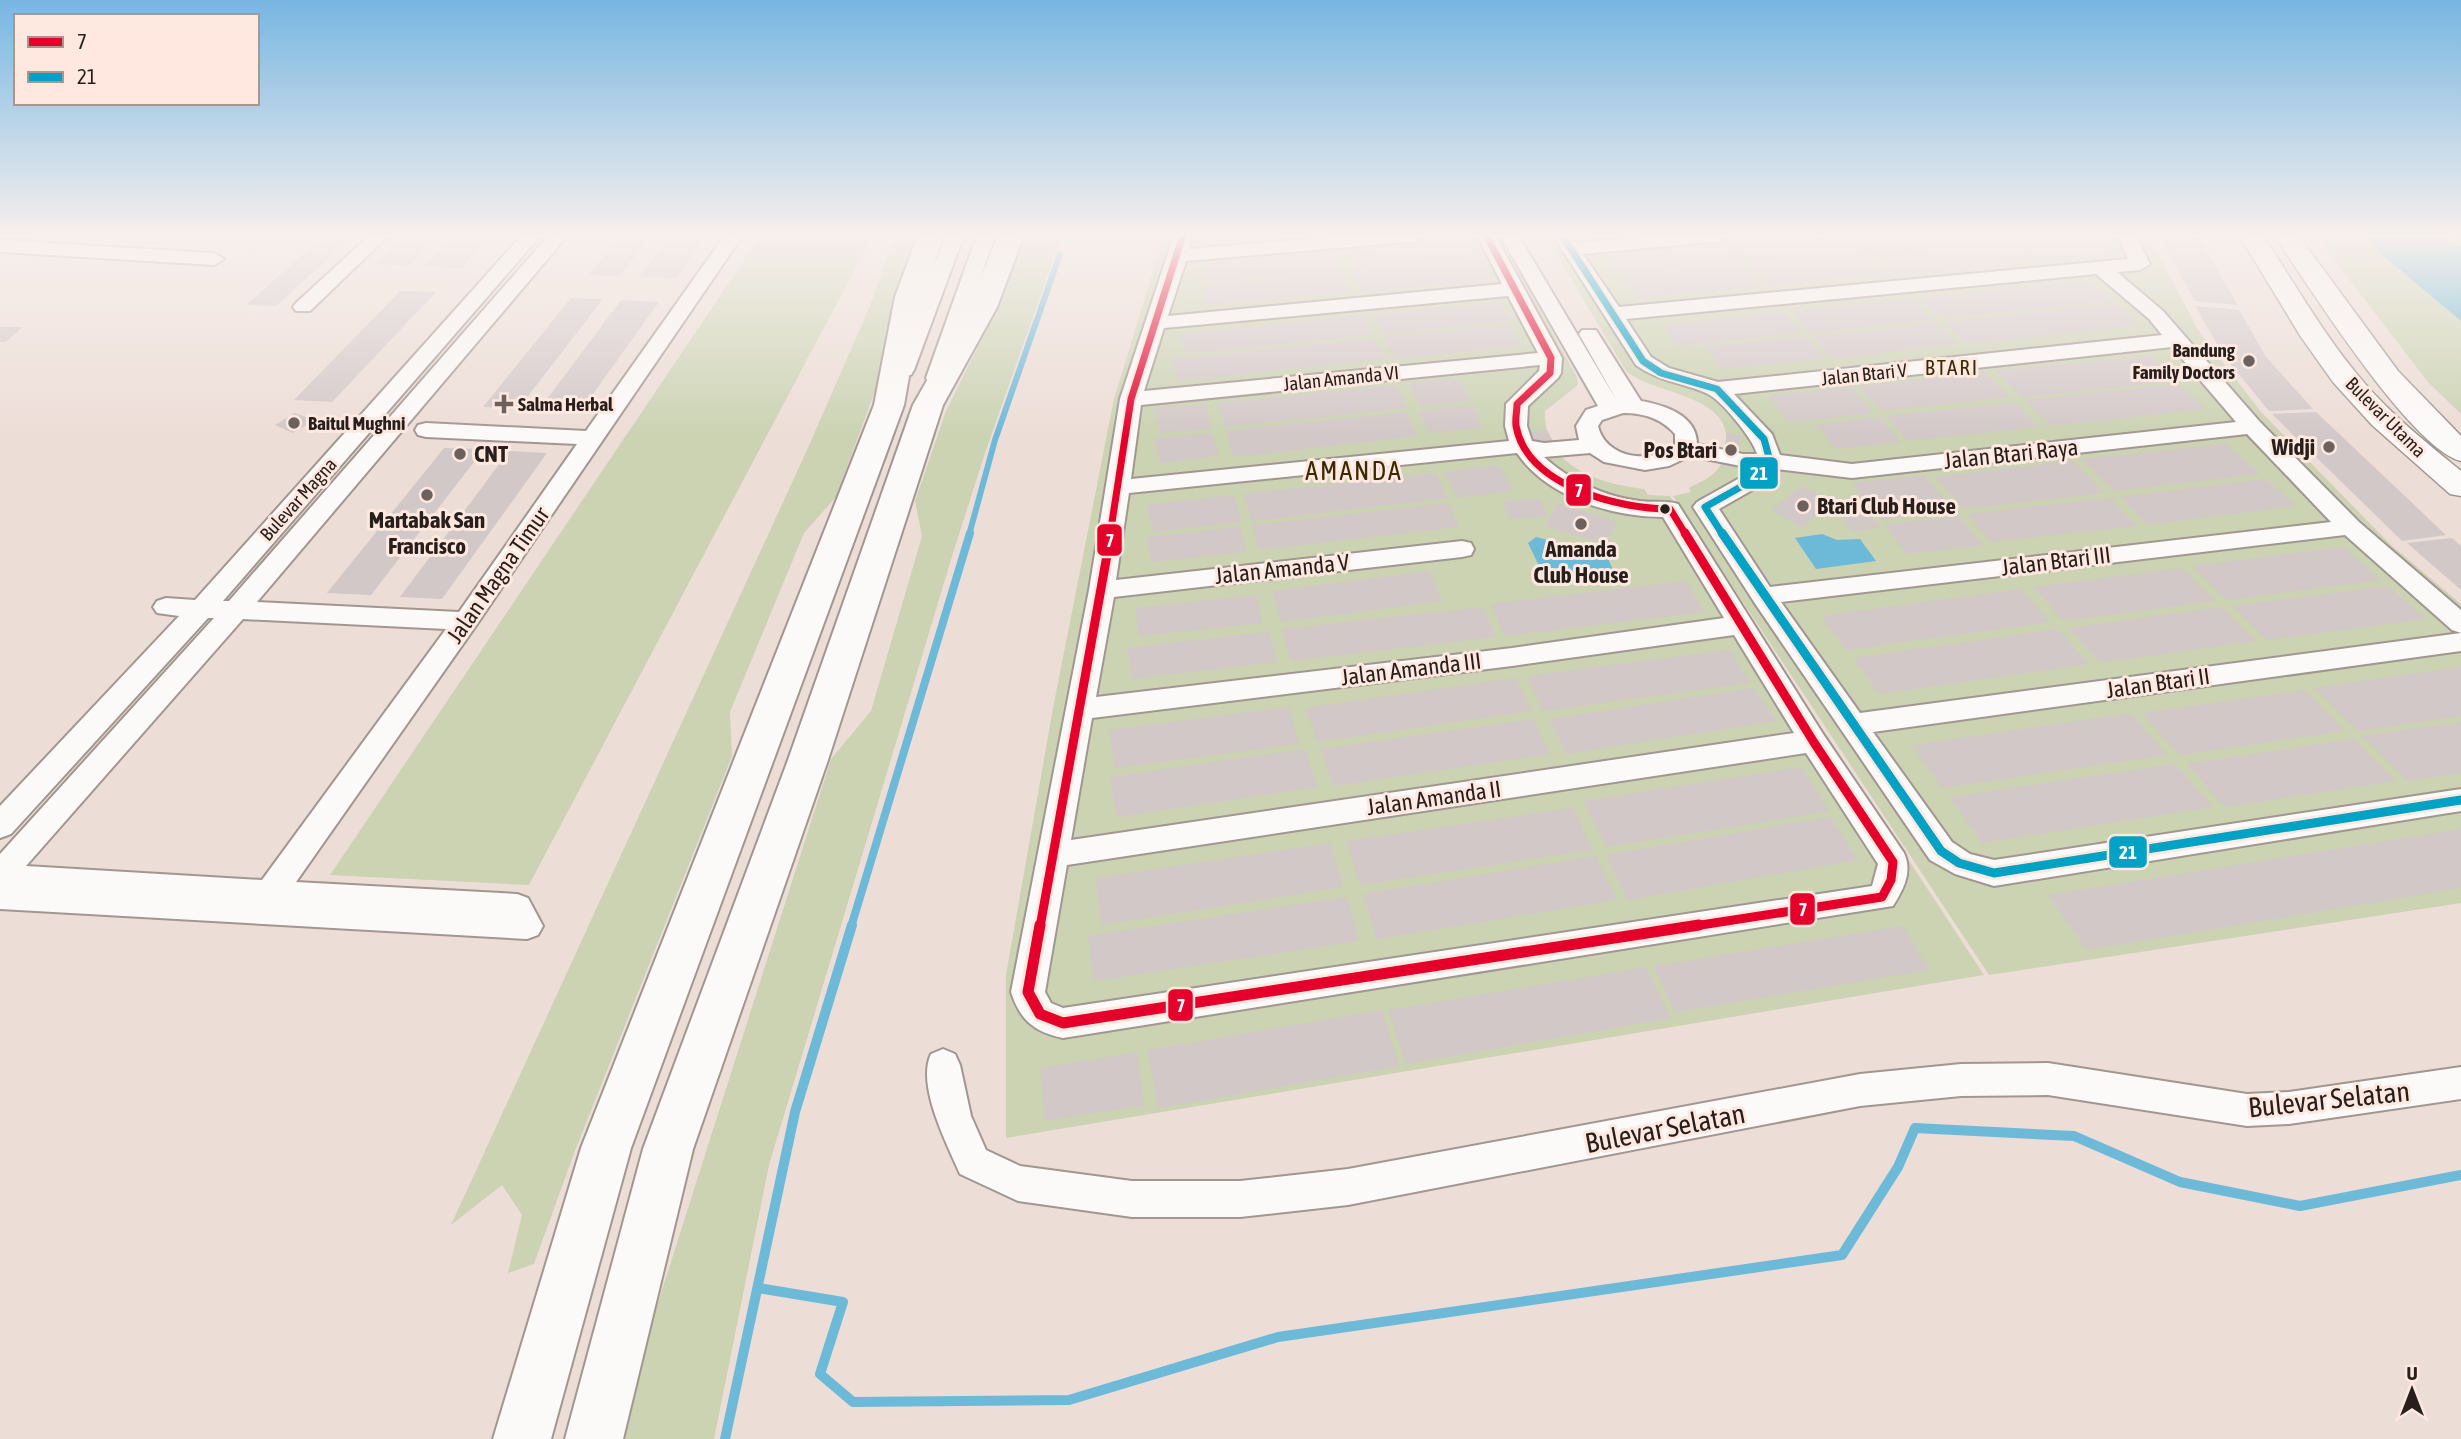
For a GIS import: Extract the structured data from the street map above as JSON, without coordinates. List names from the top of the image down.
{
  "streets": {
    "main road": ["Bulevar Utama"],
    "street": [
      "Jalan Btari V",
      "Jalan Amanda VI",
      "Jalan Btari Raya",
      "Bulevar Magna",
      "Jalan Btari III",
      "Jalan Amanda V",
      "Jalan Magna Timur",
      "Jalan Amanda III",
      "Jalan Btari II",
      "Jalan Amanda II",
      "Bulevar Selatan"
    ]
  },
  "districts": ["BTARI", "AMANDA"],
  "places": {
    "other": [
      "Bandung Family Doctors",
      "Baitul Mughni",
      "Widji",
      "Pos Btari",
      "CNT",
      "Martabak San Francisco",
      "Btari Club House",
      "Amanda Club House"
    ],
    "health": ["Salma Herbal"]
  },
  "lines": ["transit line 7", "transit line 21"],
  "legend": ["7", "21"],
  "north": "top"
}
